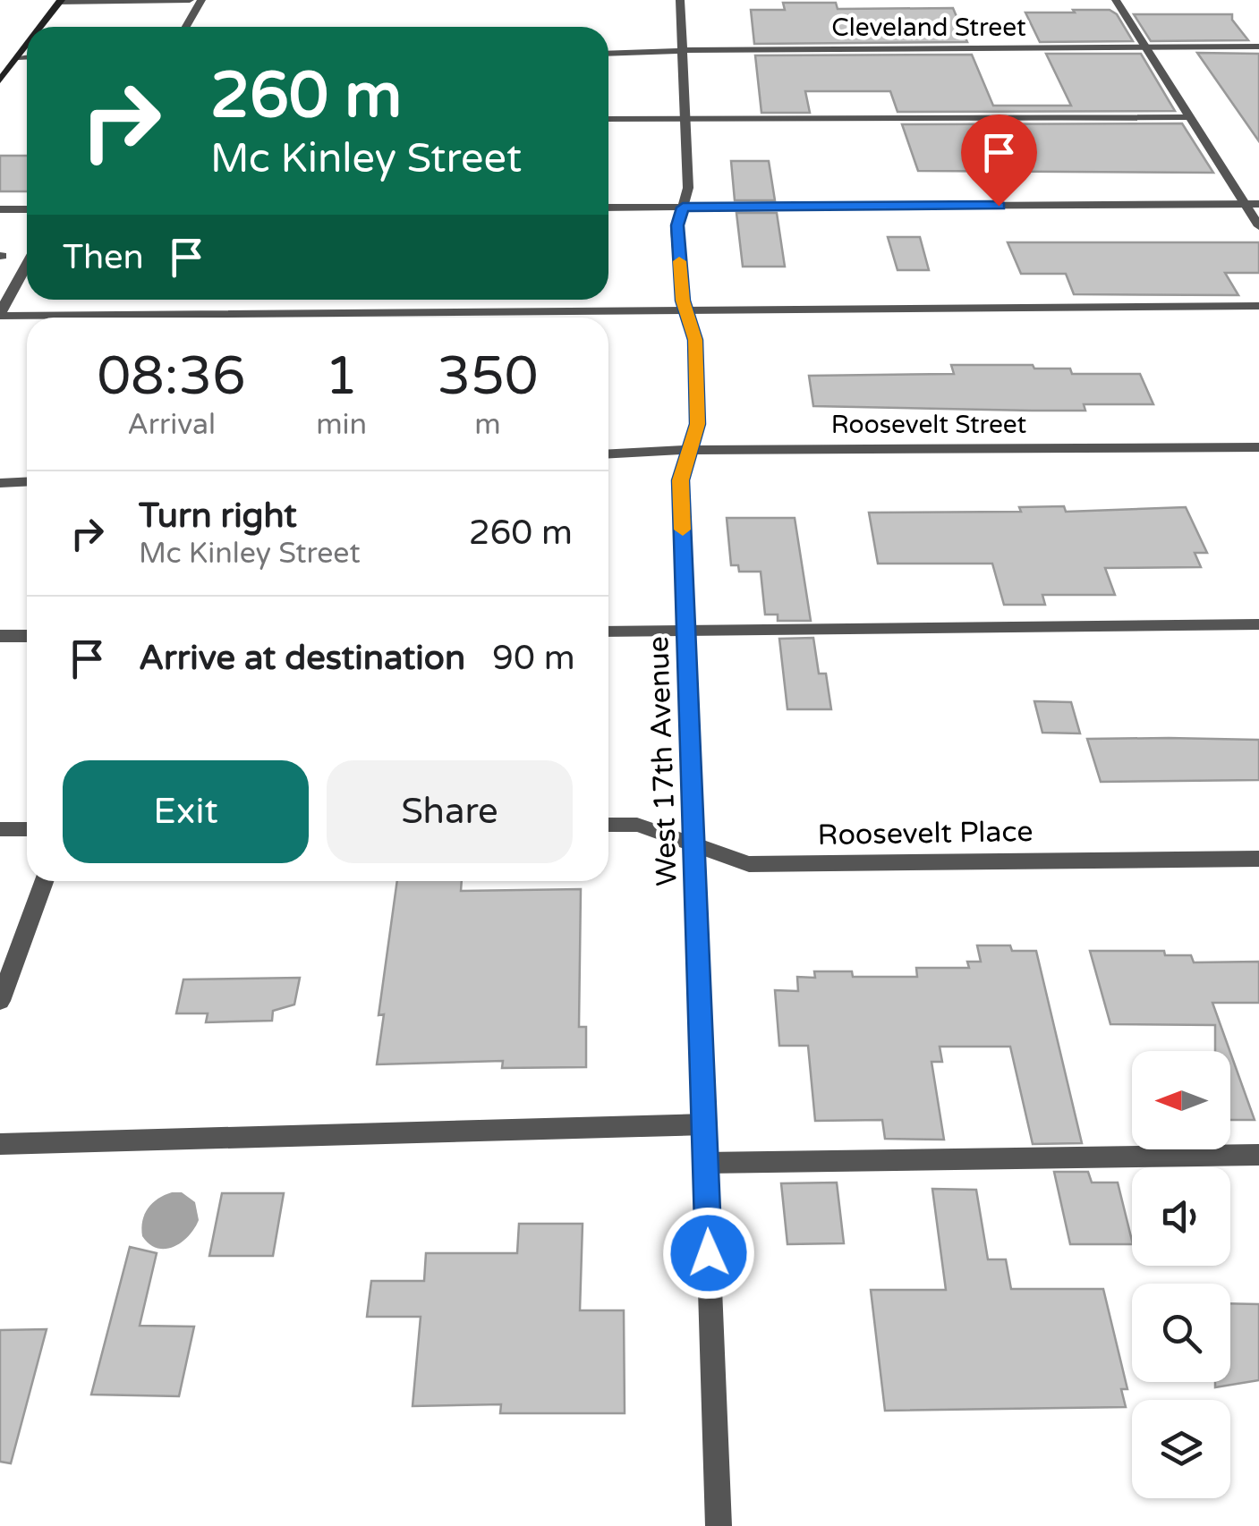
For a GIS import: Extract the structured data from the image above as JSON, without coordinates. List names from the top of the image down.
{
  "streets": {
    "street": [
      "Cleveland Street",
      "Roosevelt Street",
      "West 17th Avenue",
      "Roosevelt Place"
    ]
  },
  "crossings": [
    ["Cleveland Street", "West 17th Avenue"],
    ["Roosevelt Street", "West 17th Avenue"],
    ["West 17th Avenue", "Roosevelt Place"]
  ],
  "north": "left",
  "page": {
    "turn": ["260 m", "Mc Kinley Street"],
    "then": "Then",
    "eta": [
      "08:36",
      "Arrival",
      "1",
      "min",
      "350",
      "m"
    ],
    "list": [
      {
        "name": "Turn right",
        "note": "Mc Kinley Street",
        "value": "260 m"
      },
      {
        "name": "Arrive at destination",
        "value": "90 m"
      }
    ],
    "buttons": ["Exit", "Share"]
  }
}
